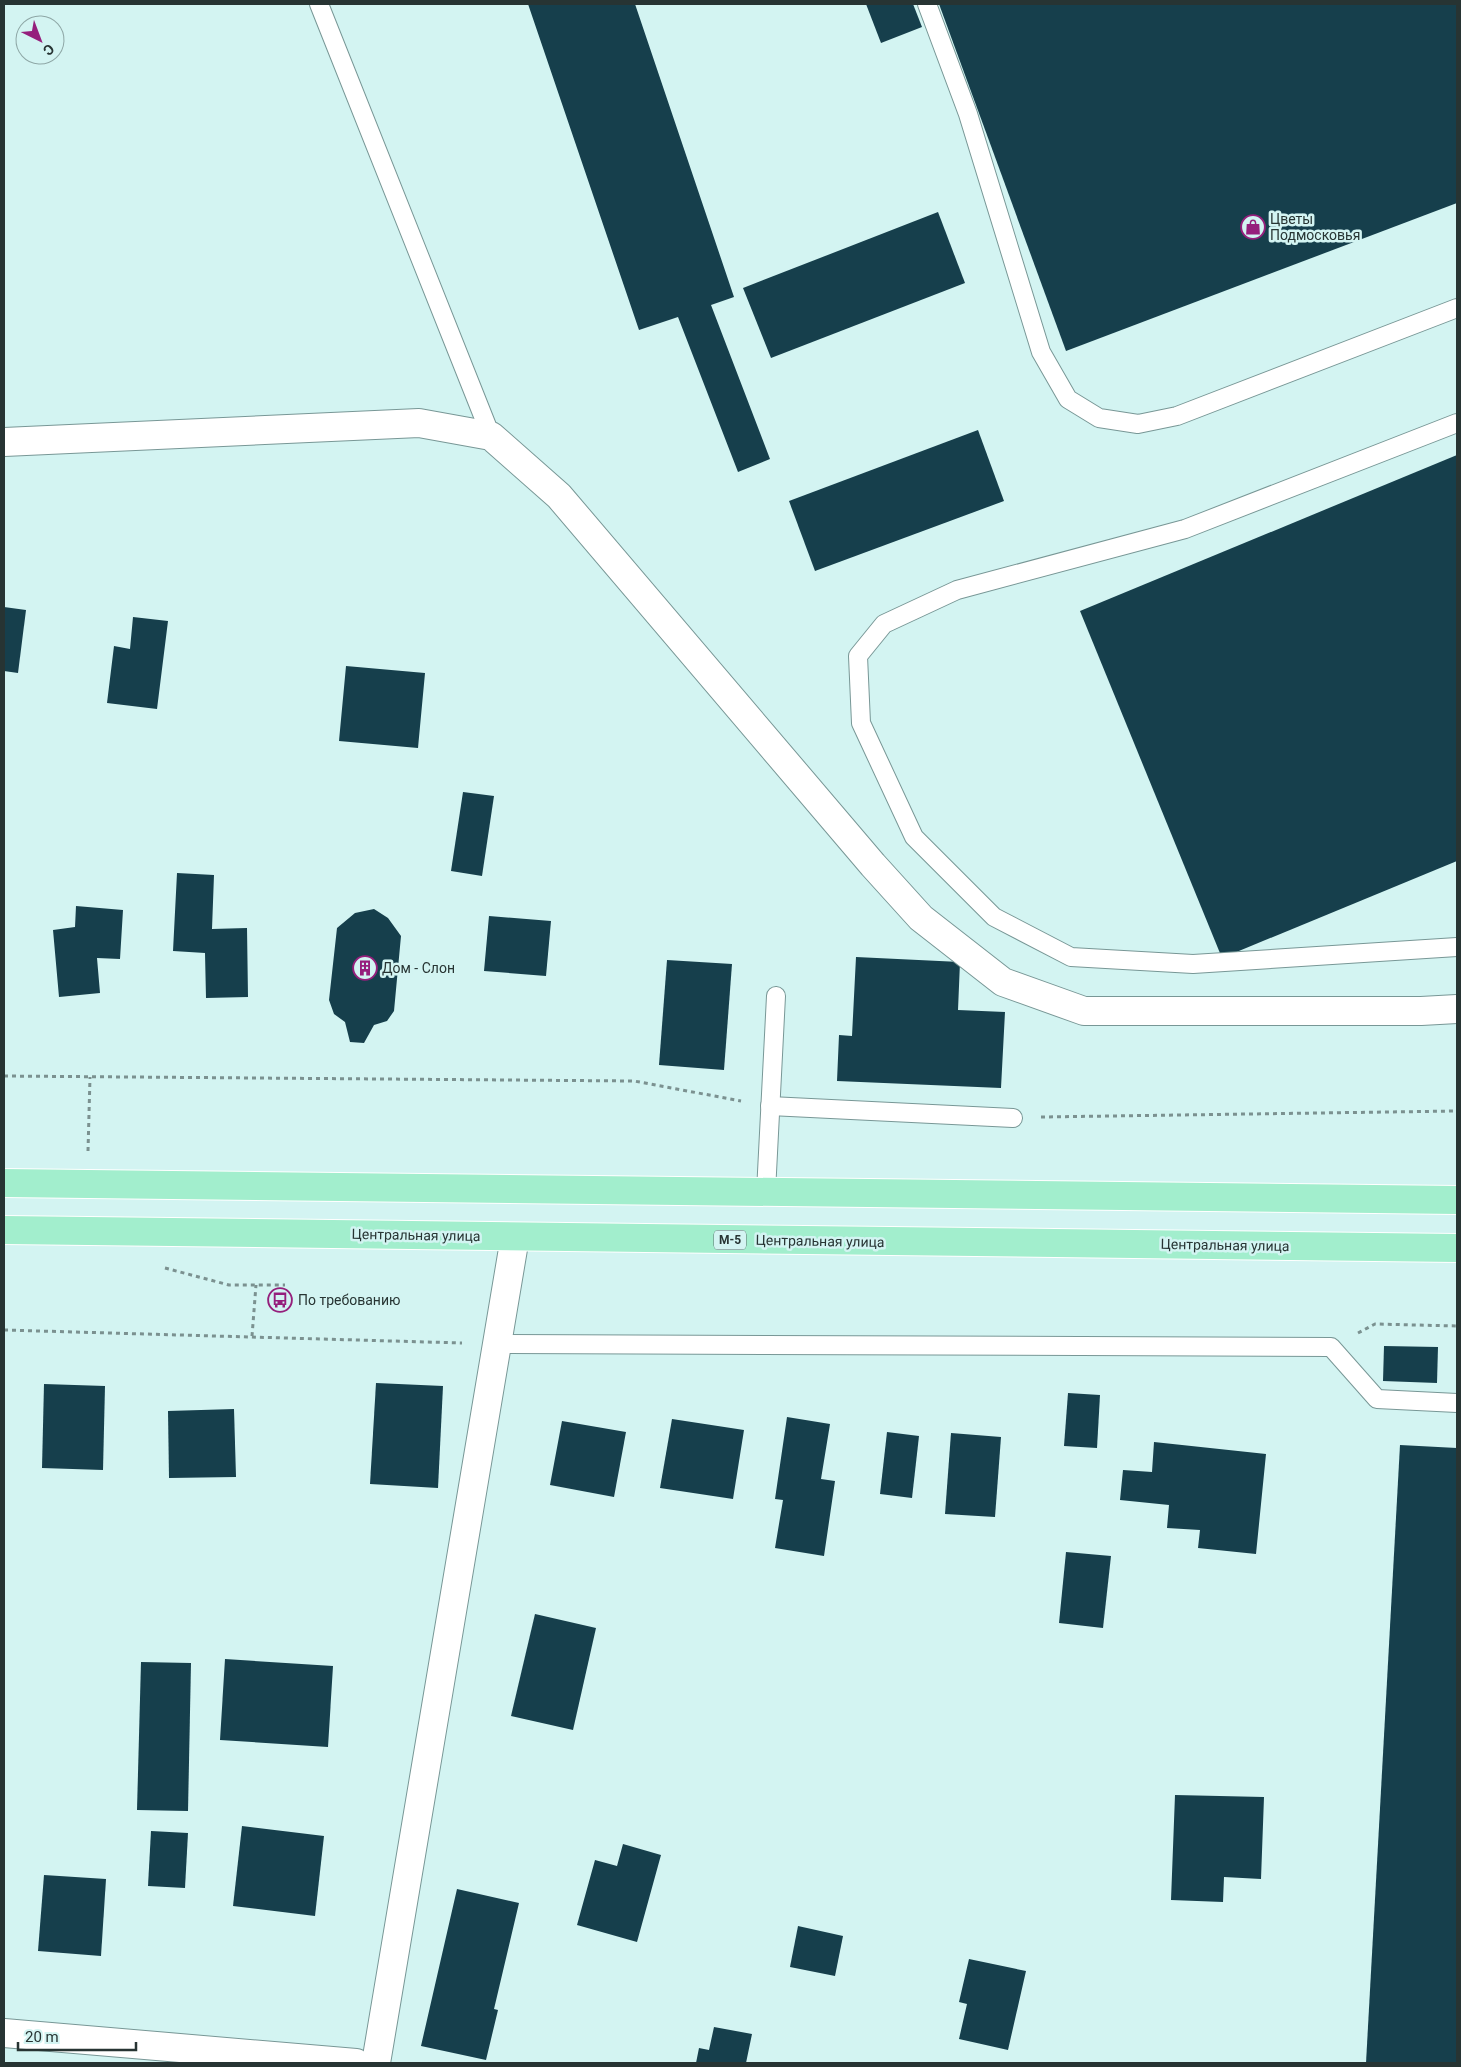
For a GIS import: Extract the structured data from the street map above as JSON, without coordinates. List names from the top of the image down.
{
  "streets": {
    "main road": ["Центральная улица", "М-5"]
  },
  "places": {
    "shop": ["Цветы Подмосковья"],
    "building": ["Дом - Слон"],
    "bus stop": ["По требованию"]
  },
  "scale_bar": "20 m",
  "north": "bottom right"
}
